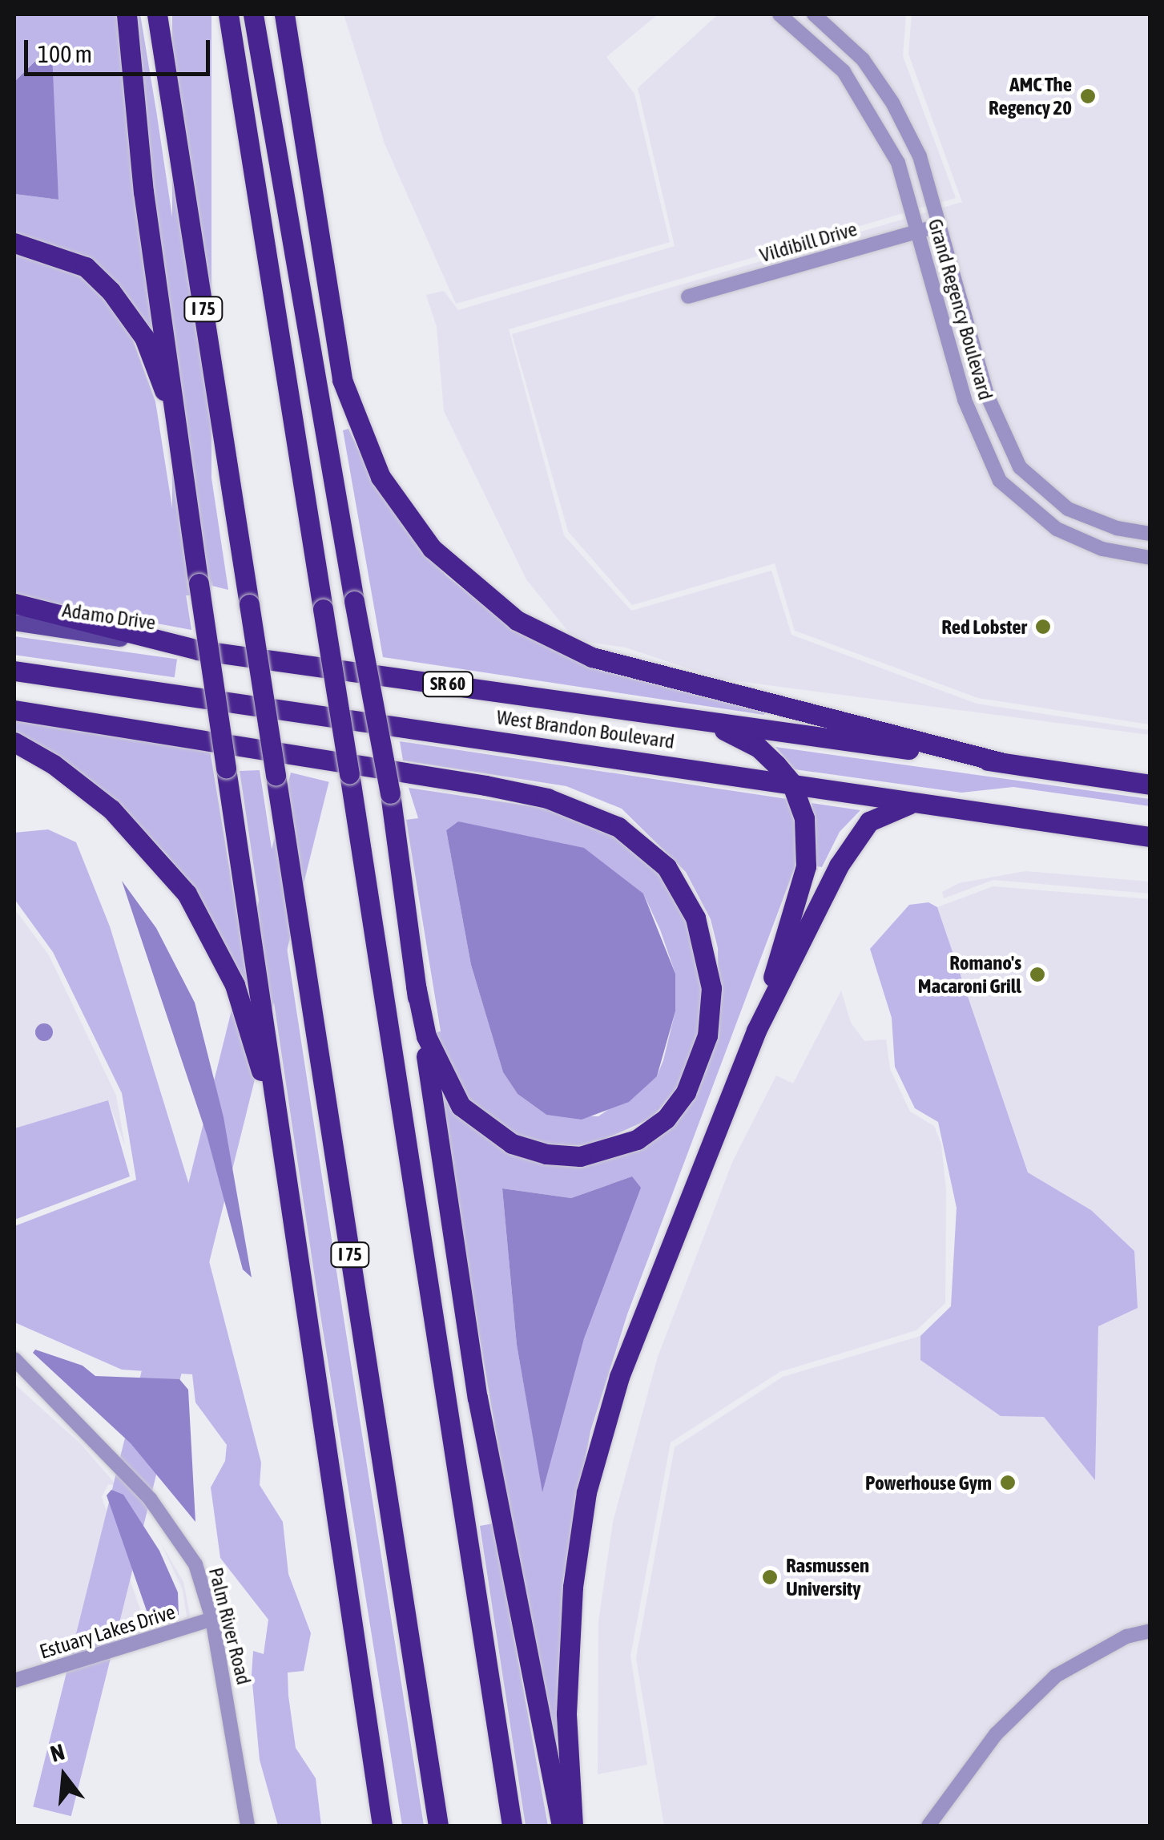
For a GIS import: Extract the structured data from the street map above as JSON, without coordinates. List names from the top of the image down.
{
  "streets": {
    "highway": ["I 75", "SR 60", "West Brandon Boulevard"],
    "main road": ["Adamo Drive"],
    "street": [
      "Vildibill Drive",
      "Grand Regency Boulevard",
      "Palm River Road",
      "Estuary Lakes Drive"
    ]
  },
  "crossings": [
    ["Vildibill Drive", "Grand Regency Boulevard"],
    ["Adamo Drive", "West Brandon Boulevard"],
    ["Palm River Road", "Estuary Lakes Drive"]
  ],
  "places": [
    "AMC The Regency 20",
    "Red Lobster",
    "Romano's Macaroni Grill",
    "Powerhouse Gym",
    "Rasmussen University"
  ],
  "scale_bar": "100 m",
  "north": "top"
}
